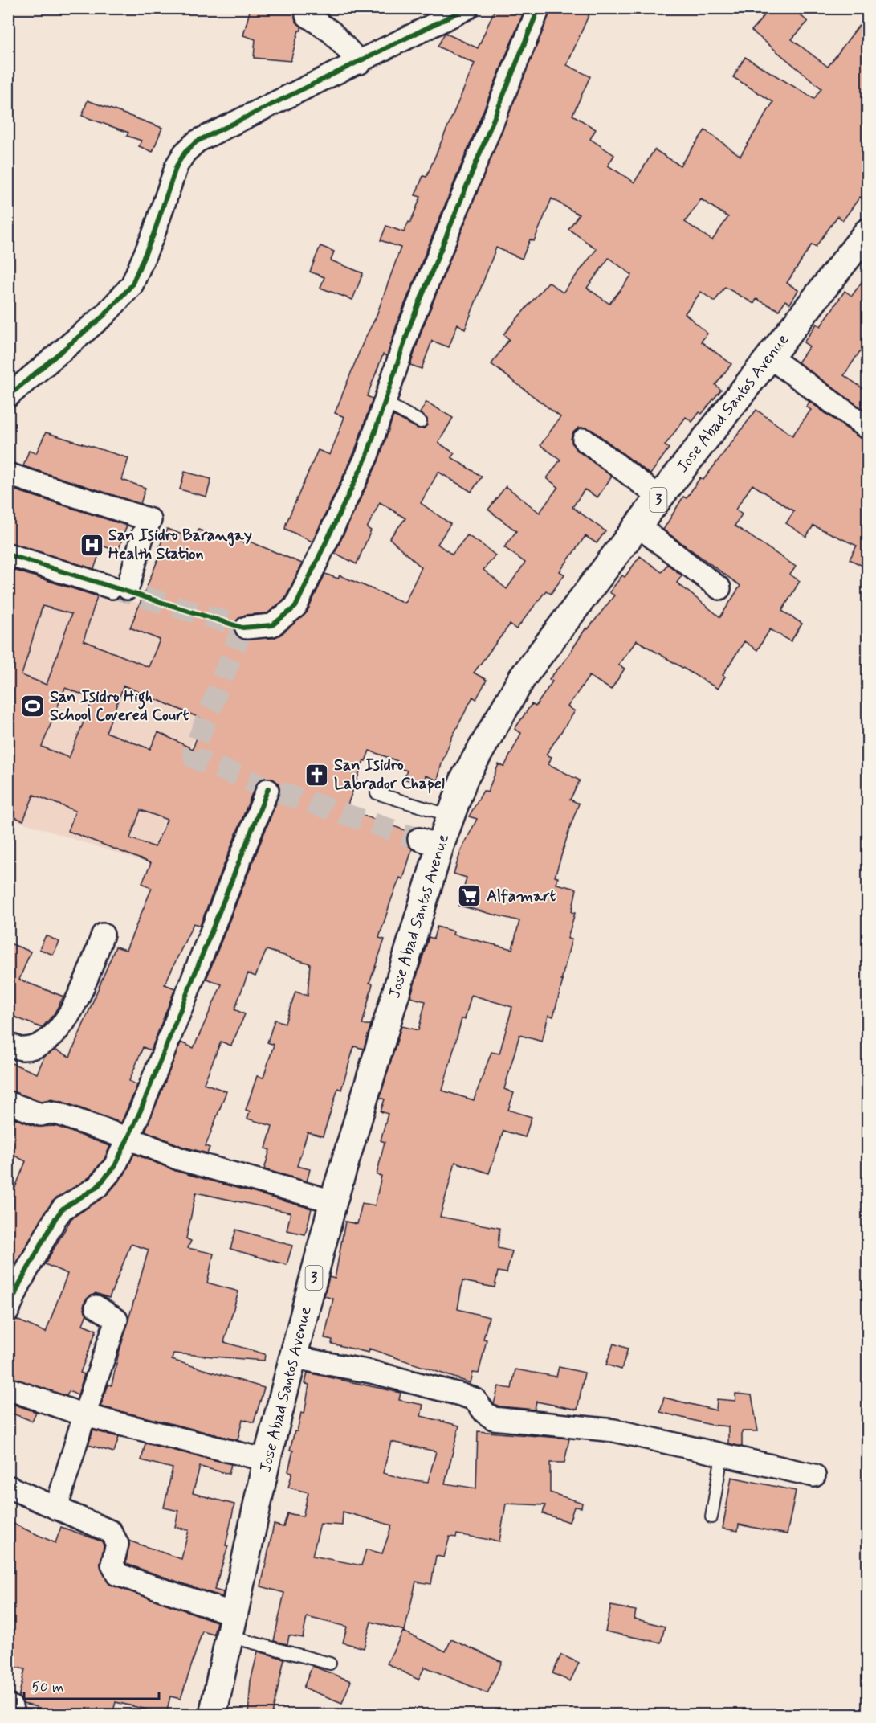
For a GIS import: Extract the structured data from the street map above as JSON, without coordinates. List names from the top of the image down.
{
  "streets": {
    "highway": ["Jose Abad Santos Avenue", "3"]
  },
  "places": {
    "hospital": ["San Isidro Barangay Health Station"],
    "sports": ["San Isidro High School Covered Court"],
    "church": ["San Isidro Labrador Chapel"],
    "supermarket": ["Alfamart"]
  },
  "scale_bar": "50 m"
}
